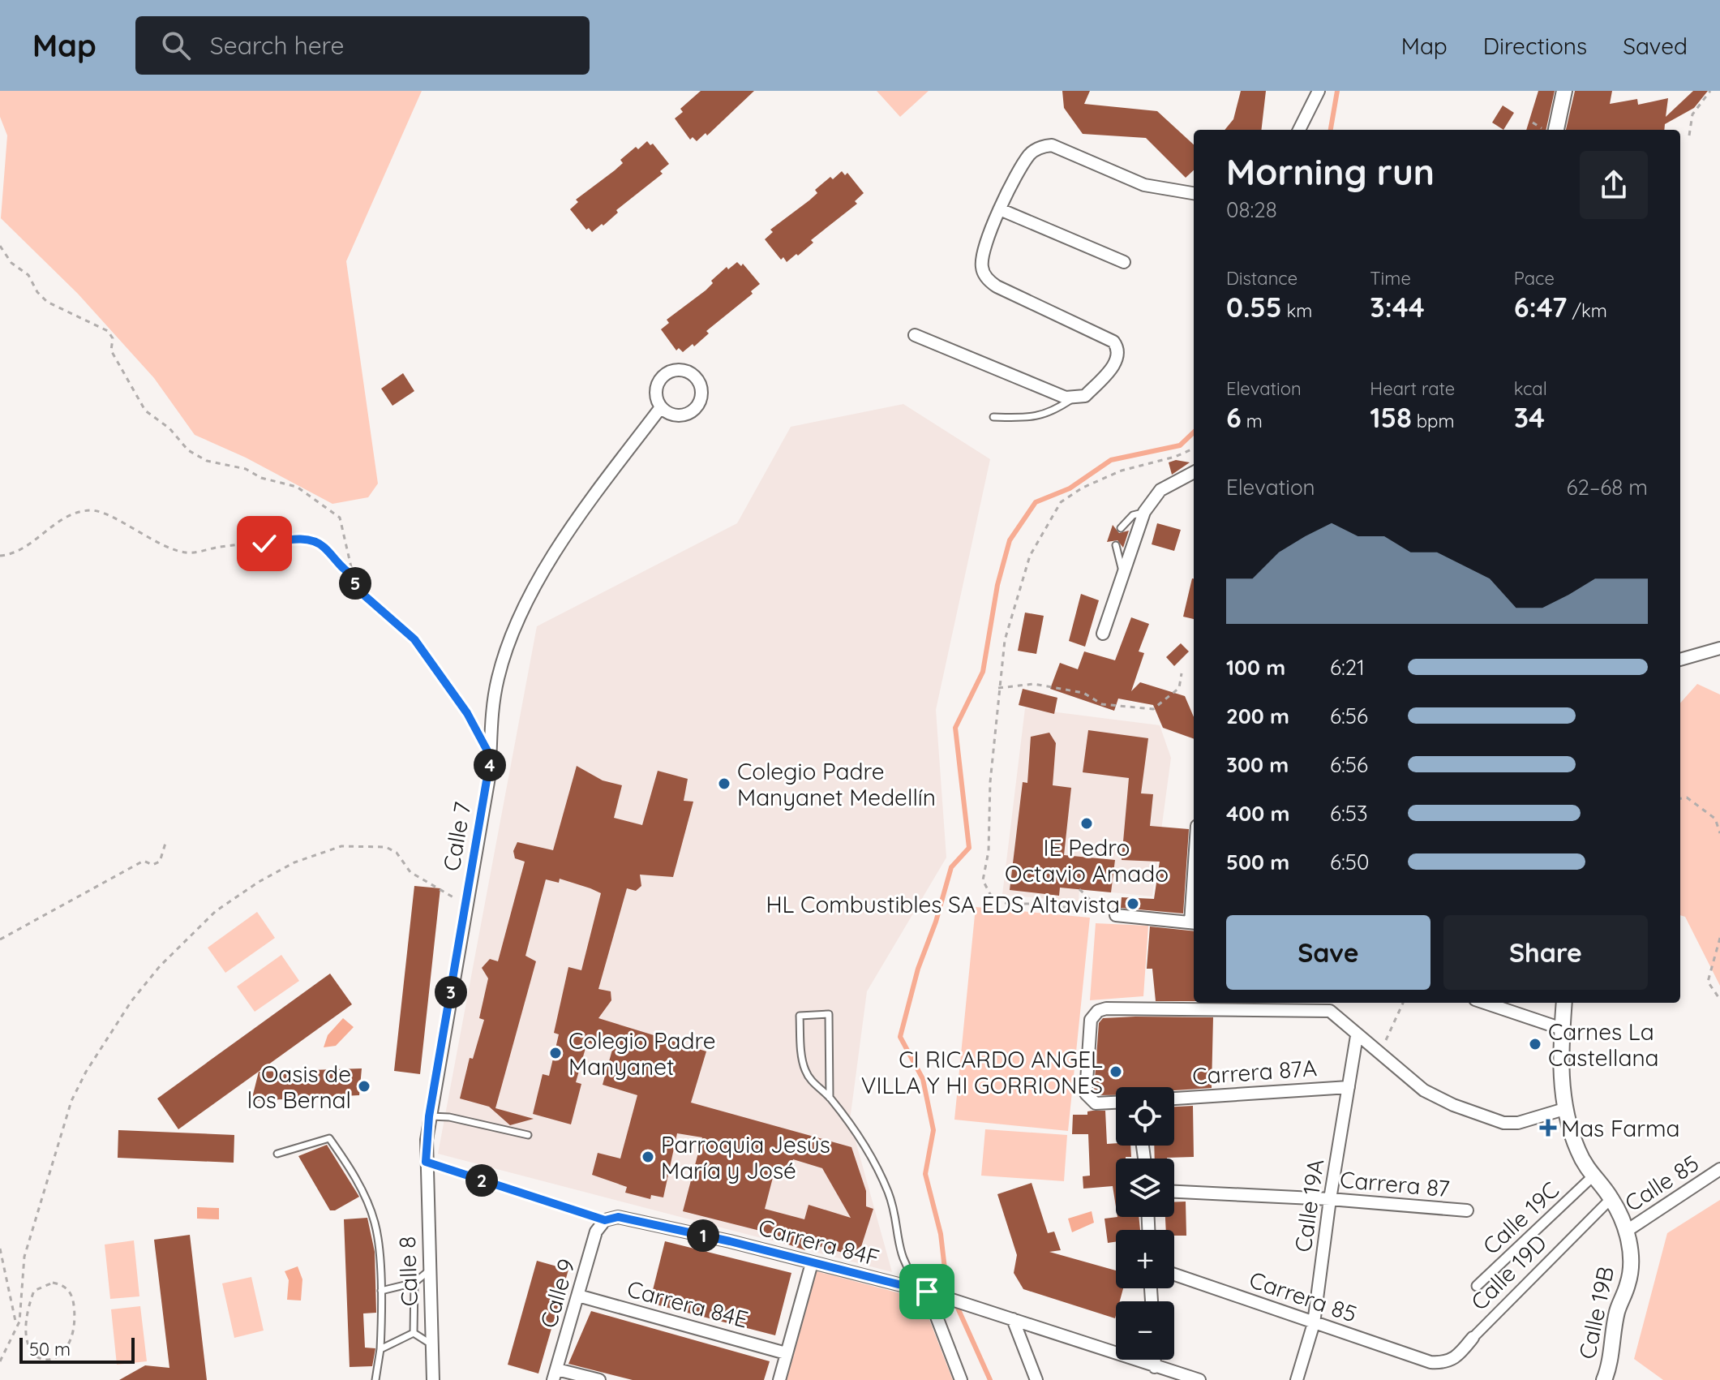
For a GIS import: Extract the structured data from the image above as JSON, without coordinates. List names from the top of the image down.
{
  "streets": {
    "street": [
      "Calle 7",
      "Carrera 87A",
      "Calle 85",
      "Carrera 87",
      "Calle 19A",
      "Calle 19C",
      "Carrera 84F",
      "Calle 8",
      "Calle 19D",
      "Calle 9",
      "Carrera 85",
      "Carrera 84E",
      "Calle 19B"
    ]
  },
  "crossings": [
    ["Calle 7", "Calle 8"],
    ["Carrera 87A", "Calle 19A"],
    ["Calle 85", "Calle 19B"],
    ["Carrera 87", "Calle 19A"],
    ["Calle 19A", "Carrera 85"],
    ["Calle 19C", "Calle 19B"],
    ["Carrera 84F", "Calle 9"],
    ["Calle 19D", "Carrera 85"],
    ["Calle 19D", "Calle 19B"],
    ["Calle 9", "Carrera 84E"]
  ],
  "places": {
    "other": [
      "Colegio Padre Manyanet Medellín",
      "IE Pedro Octavio Amado",
      "HL Combustibles SA EDS Altavista",
      "Carnes La Castellana",
      "Colegio Padre Manyanet",
      "CI RICARDO ANGEL VILLA Y HI GORRIONES",
      "Oasis de los Bernal",
      "Parroquia Jesús María y José"
    ],
    "health": ["Mas Farma"]
  },
  "scale_bar": "50 m",
  "page": {
    "header": "Map",
    "search": "Search here",
    "nav": ["Map", "Directions", "Saved"],
    "heading": ["Morning run", "08:28"],
    "stats": [
      ["Distance", "0.55 km"],
      ["Time", "3:44"],
      ["Pace", "6:47 /km"],
      ["Elevation", "6 m"],
      ["Heart rate", "158 bpm"],
      ["kcal", "34"]
    ],
    "chart": ["Elevation", "62–68 m"],
    "pins": [
      "5",
      "4",
      "3",
      "2",
      "1"
    ],
    "list": [
      {
        "name": "100 m",
        "note": "6:21"
      },
      {
        "name": "200 m",
        "note": "6:56"
      },
      {
        "name": "300 m",
        "note": "6:56"
      },
      {
        "name": "400 m",
        "note": "6:53"
      },
      {
        "name": "500 m",
        "note": "6:50"
      }
    ],
    "buttons": ["Save", "Share"],
    "map_buttons": ["+", "−"],
    "scale": "50 m"
  }
}
